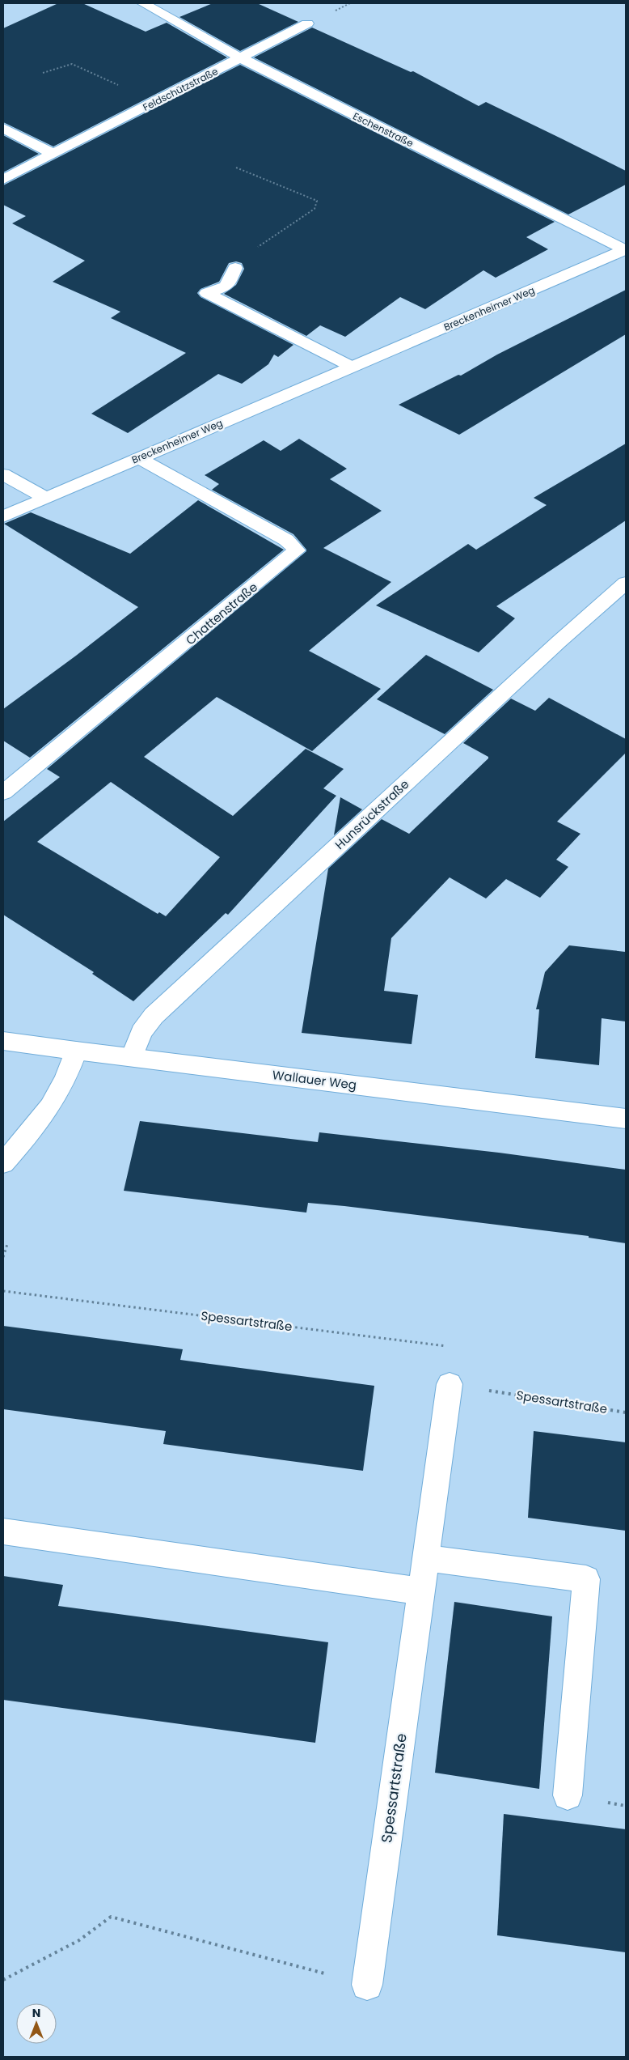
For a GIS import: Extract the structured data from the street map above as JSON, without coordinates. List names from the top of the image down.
{
  "streets": {
    "street": [
      "Feldschützstraße",
      "Eschenstraße",
      "Breckenheimer Weg",
      "Chattenstraße",
      "Hunsrückstraße",
      "Wallauer Weg",
      "Spessartstraße"
    ]
  },
  "crossings": [
    ["Feldschützstraße", "Eschenstraße"],
    ["Eschenstraße", "Breckenheimer Weg"],
    ["Breckenheimer Weg", "Chattenstraße"],
    ["Hunsrückstraße", "Wallauer Weg"]
  ],
  "north": "top"
}
